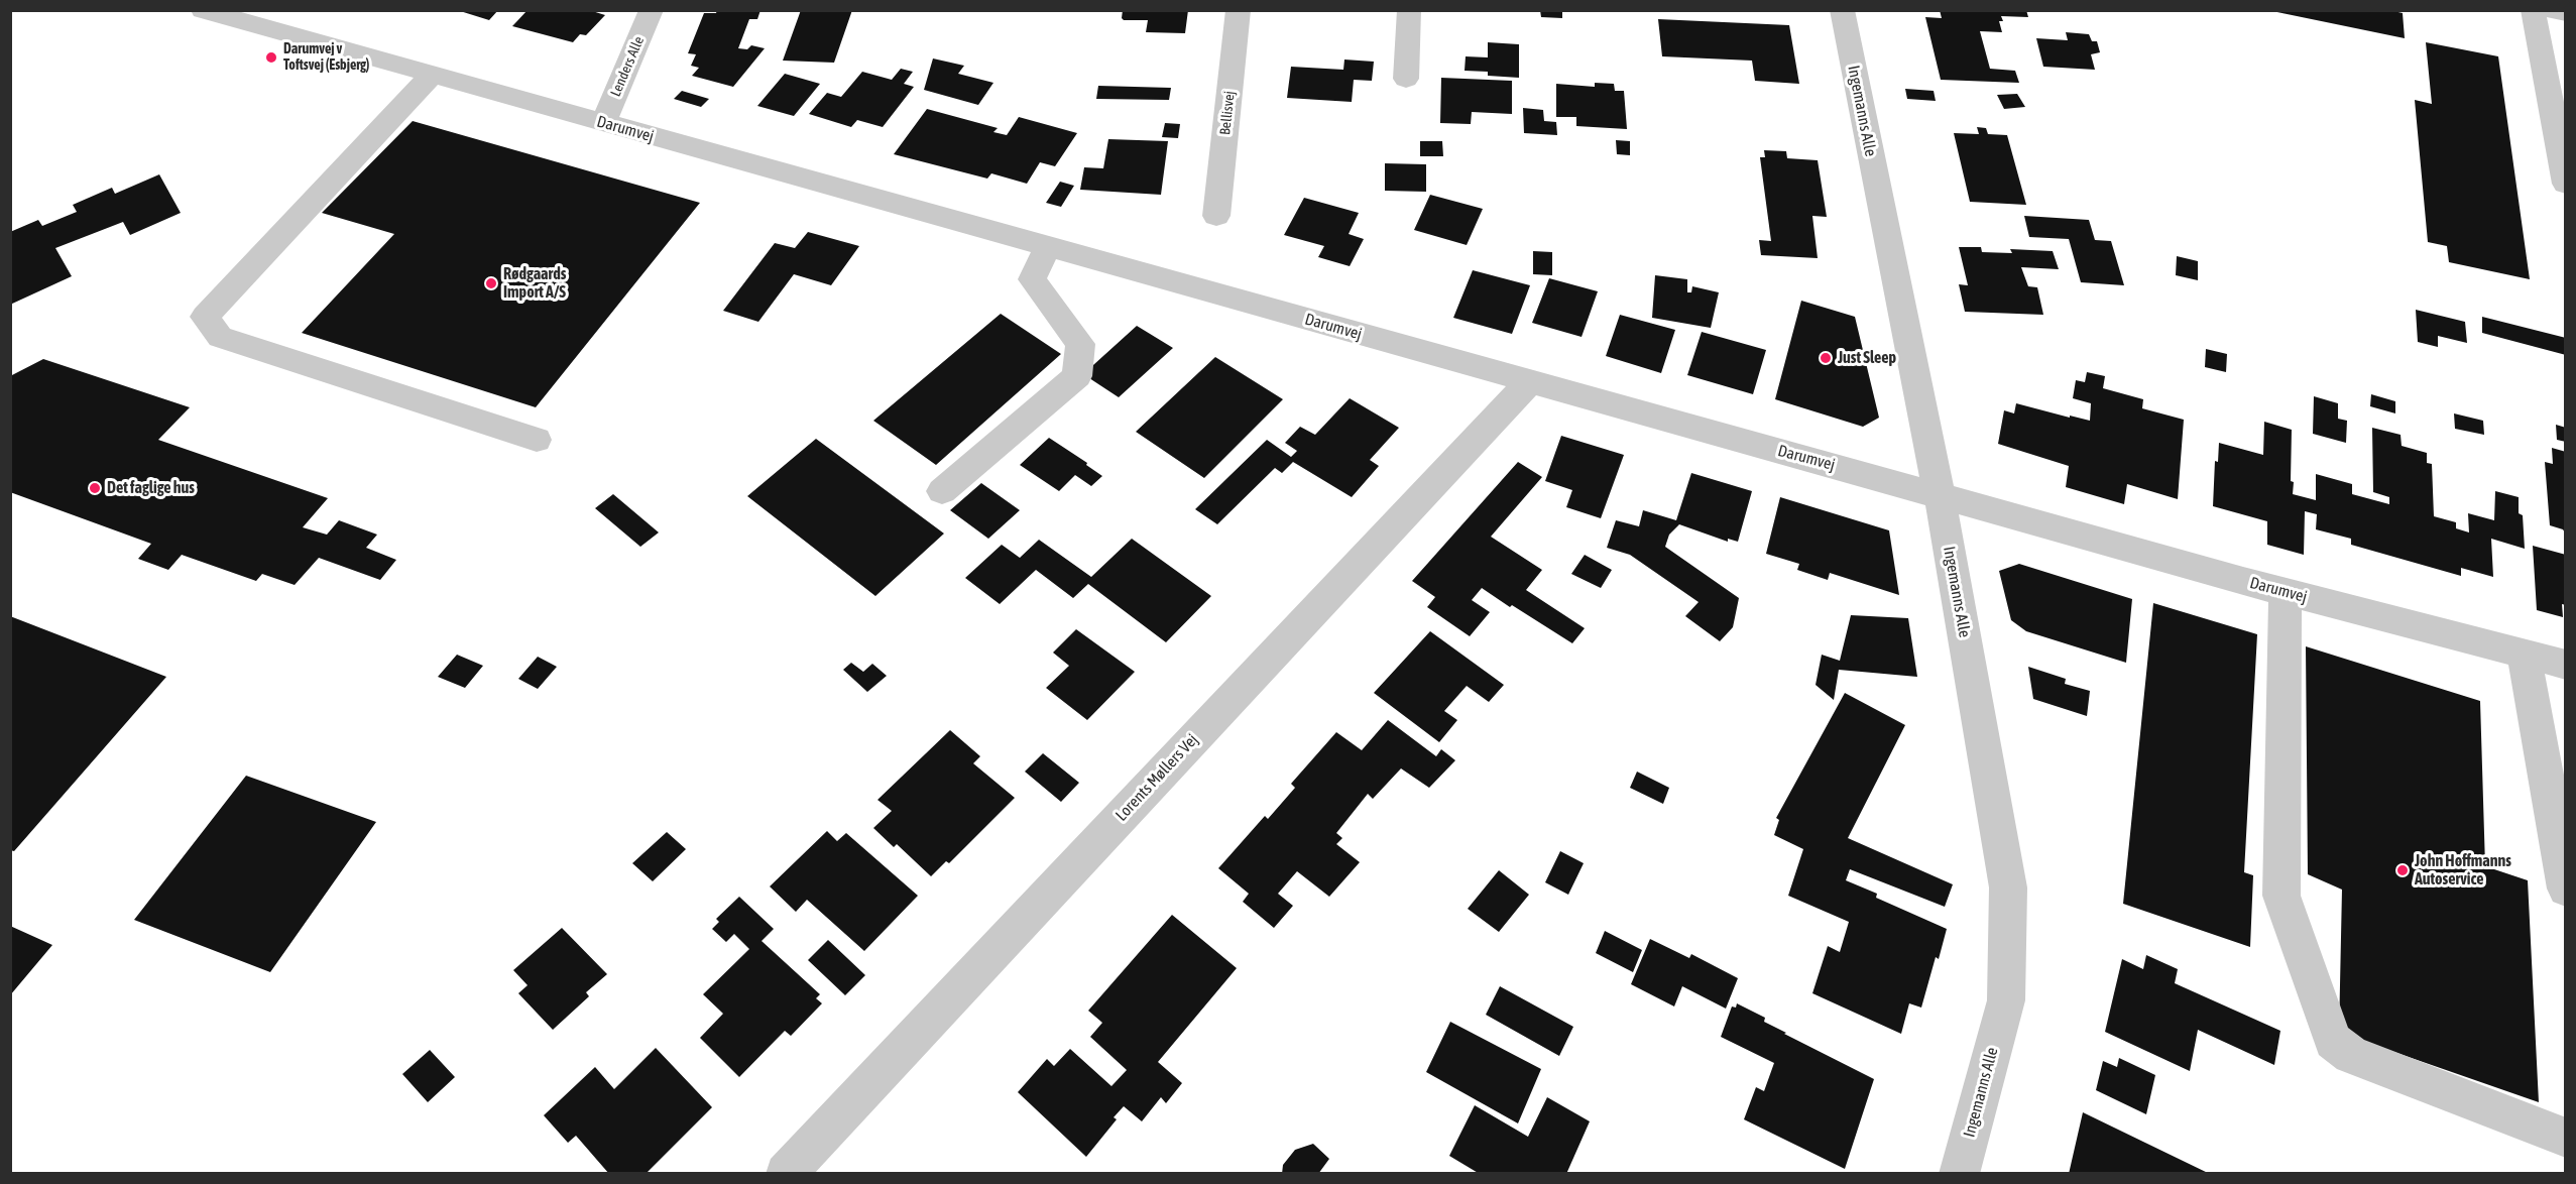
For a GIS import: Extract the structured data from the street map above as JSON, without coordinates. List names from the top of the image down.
{
  "streets": {
    "street": [
      "Lenders Alle",
      "Ingemanns Alle",
      "Bellisvej",
      "Darumvej",
      "Lorents Møllers Vej"
    ]
  },
  "crossings": [
    ["Lenders Alle", "Darumvej"],
    ["Ingemanns Alle", "Darumvej"],
    ["Darumvej", "Lorents Møllers Vej"]
  ],
  "places": [
    "Darumvej v Toftsvej (Esbjerg)",
    "Rødgaards Import A/S",
    "Just Sleep",
    "Det faglige hus",
    "John Hoffmanns Autoservice"
  ]
}
